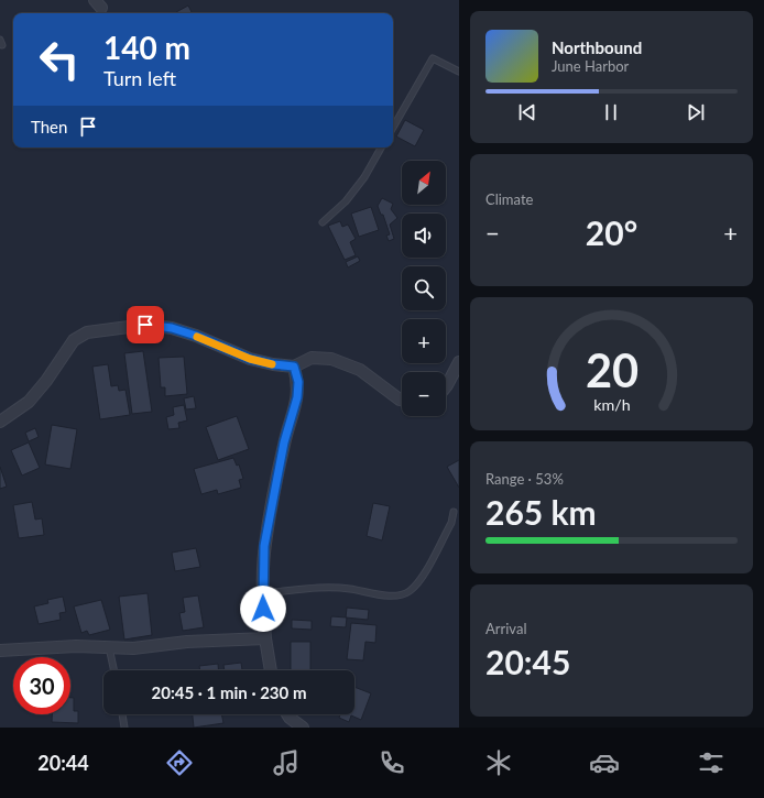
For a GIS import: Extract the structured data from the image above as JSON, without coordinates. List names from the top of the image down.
{
  "north": "top right",
  "page": {
    "turn": ["140 m", "Turn left"],
    "song": ["Northbound", "June Harbor"],
    "then": "Then",
    "tile": [
      "Climate",
      ["Range · 53%", "265 km"],
      ["Arrival", "20:45"]
    ],
    "map_buttons": ["+", "−"],
    "heat": ["−", "20°", "+"],
    "limit": "30",
    "trip": "20:45 · 1 min · 230 m",
    "tabs": "20:44",
    "gauge": ["20", "km/h"]
  }
}
